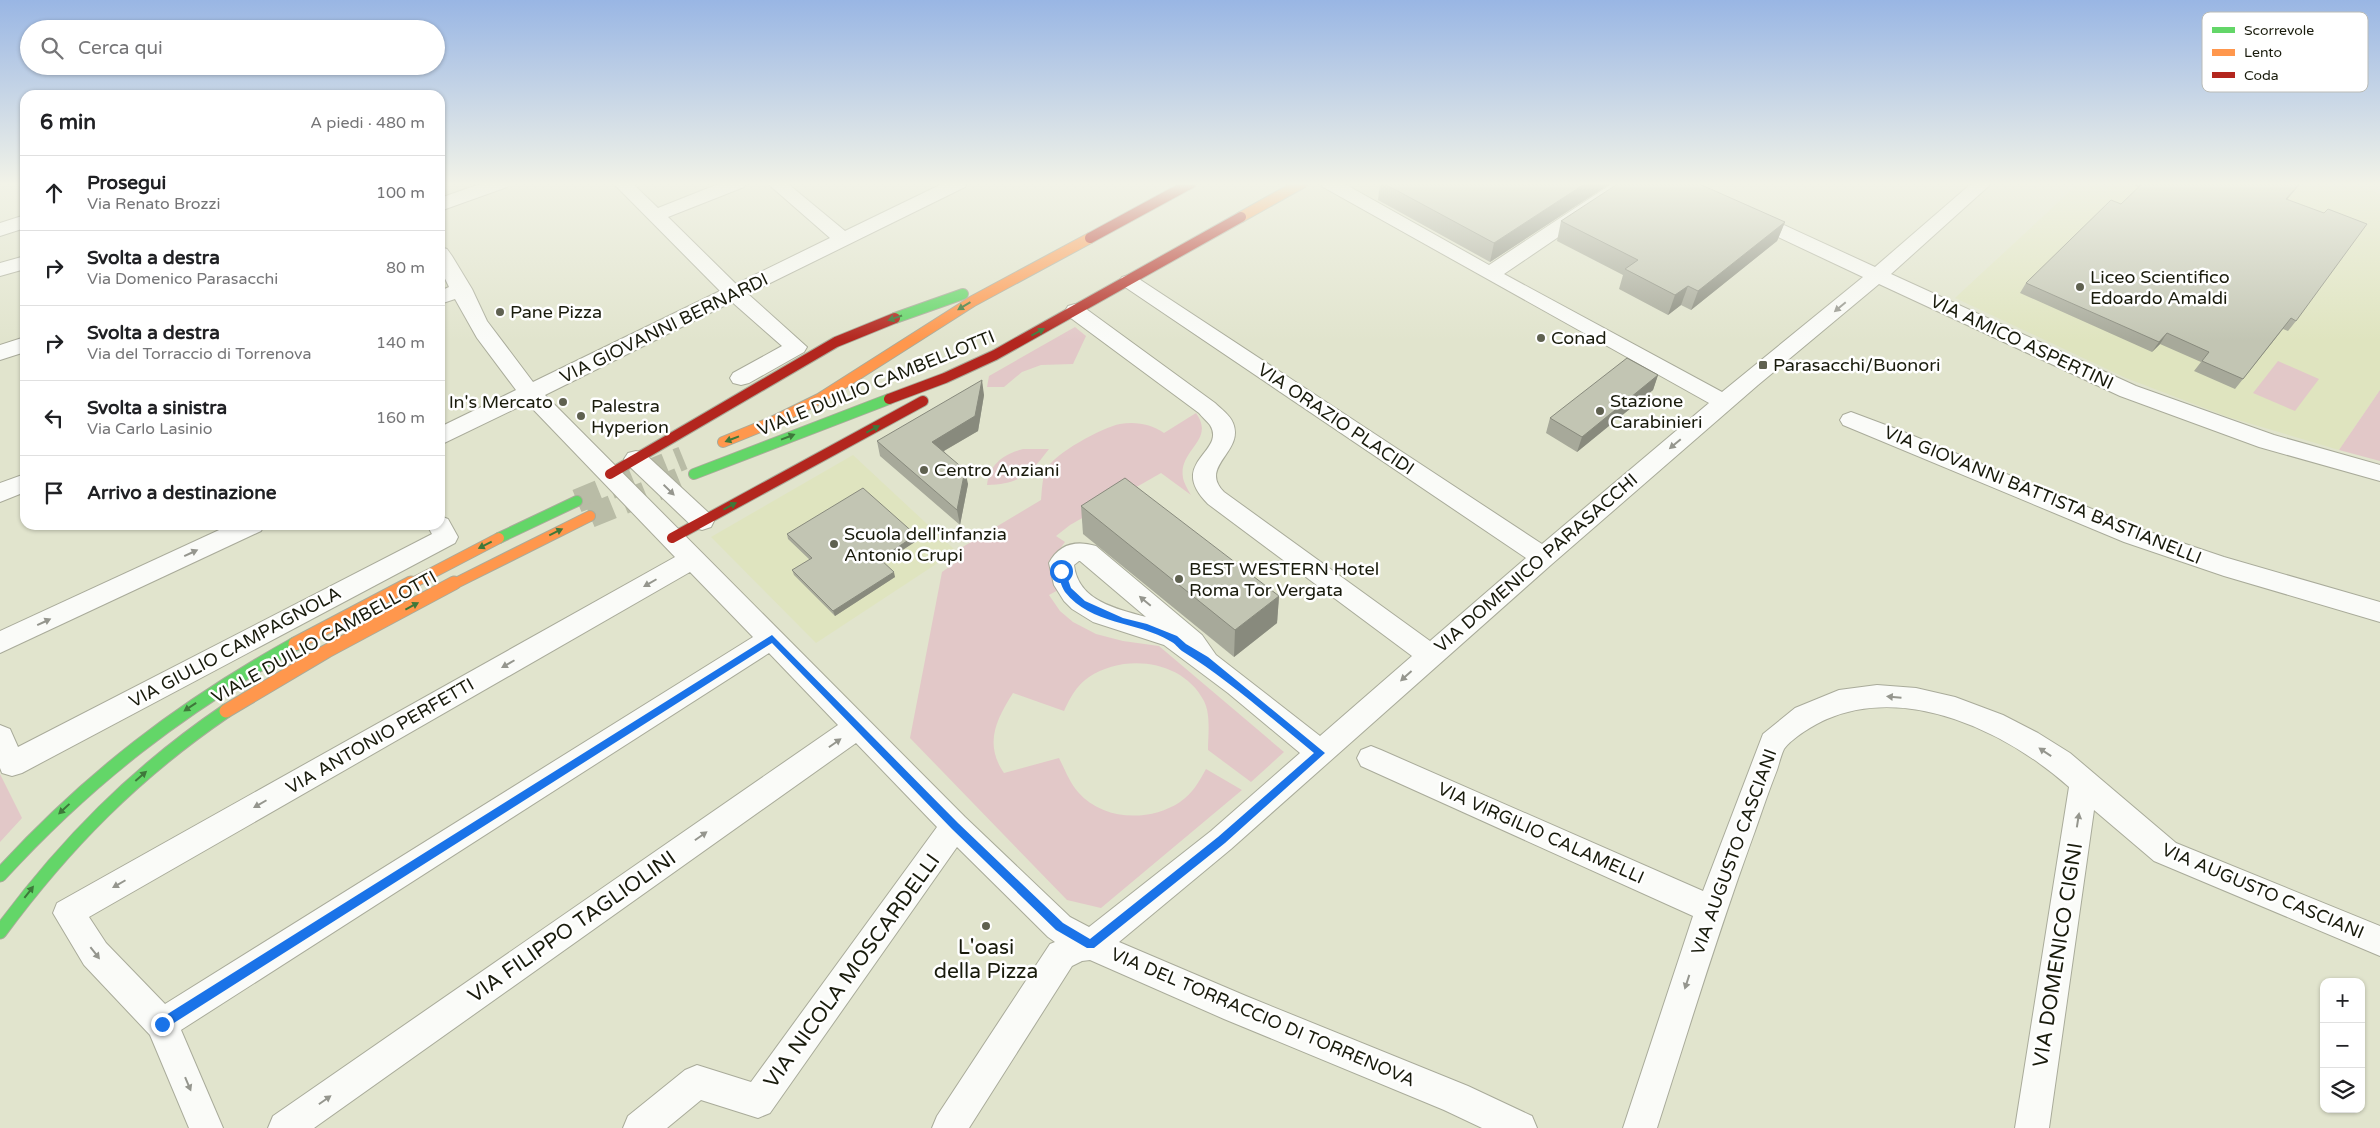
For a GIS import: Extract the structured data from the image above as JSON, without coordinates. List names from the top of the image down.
{
  "streets": {
    "main road": ["VIALE DUILIO CAMBELLOTTI"],
    "street": [
      "VIA GIOVANNI BERNARDI",
      "VIA AMICO ASPERTINI",
      "VIA ORAZIO PLACIDI",
      "VIA GIOVANNI BATTISTA BASTIANELLI",
      "VIA DOMENICO PARASACCHI",
      "VIA GIULIO CAMPAGNOLA",
      "VIA ANTONIO PERFETTI",
      "VIA VIRGILIO CALAMELLI",
      "VIA AUGUSTO CASCIANI",
      "VIA FILIPPO TAGLIOLINI",
      "VIA DOMENICO CIGNI",
      "VIA NICOLA MOSCARDELLI",
      "VIA DEL TORRACCIO DI TORRENOVA"
    ]
  },
  "crossings": [
    ["VIA GIOVANNI BERNARDI", "VIA DEL TORRACCIO DI TORRENOVA"],
    ["VIA AMICO ASPERTINI", "VIA DOMENICO PARASACCHI"],
    ["VIALE DUILIO CAMBELLOTTI", "VIA ORAZIO PLACIDI"],
    ["VIA ORAZIO PLACIDI", "VIA DOMENICO PARASACCHI"],
    ["VIA DOMENICO PARASACCHI", "VIA DEL TORRACCIO DI TORRENOVA"],
    ["VIA ANTONIO PERFETTI", "VIA DEL TORRACCIO DI TORRENOVA"],
    ["VIA VIRGILIO CALAMELLI", "VIA AUGUSTO CASCIANI"],
    ["VIA AUGUSTO CASCIANI", "VIA DOMENICO CIGNI"],
    ["VIA FILIPPO TAGLIOLINI", "VIA DEL TORRACCIO DI TORRENOVA"],
    ["VIA NICOLA MOSCARDELLI", "VIA DEL TORRACCIO DI TORRENOVA"]
  ],
  "one_way": ["VIA DOMENICO PARASACCHI", "VIA DOMENICO CIGNI"],
  "places": {
    "other": [
      "Liceo Scientifico Edoardo Amaldi",
      "Pane Pizza",
      "Conad",
      "In's Mercato",
      "Stazione Carabinieri",
      "Palestra Hyperion",
      "Centro Anziani",
      "Scuola dell'infanzia Antonio Crupi",
      "BEST WESTERN Hotel Roma Tor Vergata",
      "L'oasi della Pizza"
    ],
    "transit": ["Parasacchi/Buonori"]
  },
  "legend": ["Scorrevole", "Lento", "Coda"],
  "page": {
    "search": "Cerca qui",
    "heading": ["6 min", "A piedi · 480 m"],
    "list": [
      ["Prosegui", "Via Renato Brozzi", "100 m"],
      ["Svolta a destra", "Via Domenico Parasacchi", "80 m"],
      ["Svolta a destra", "Via del Torraccio di Torrenova", "140 m"],
      ["Svolta a sinistra", "Via Carlo Lasinio", "160 m"],
      "Arrivo a destinazione"
    ],
    "map_buttons": ["+", "−"]
  }
}
